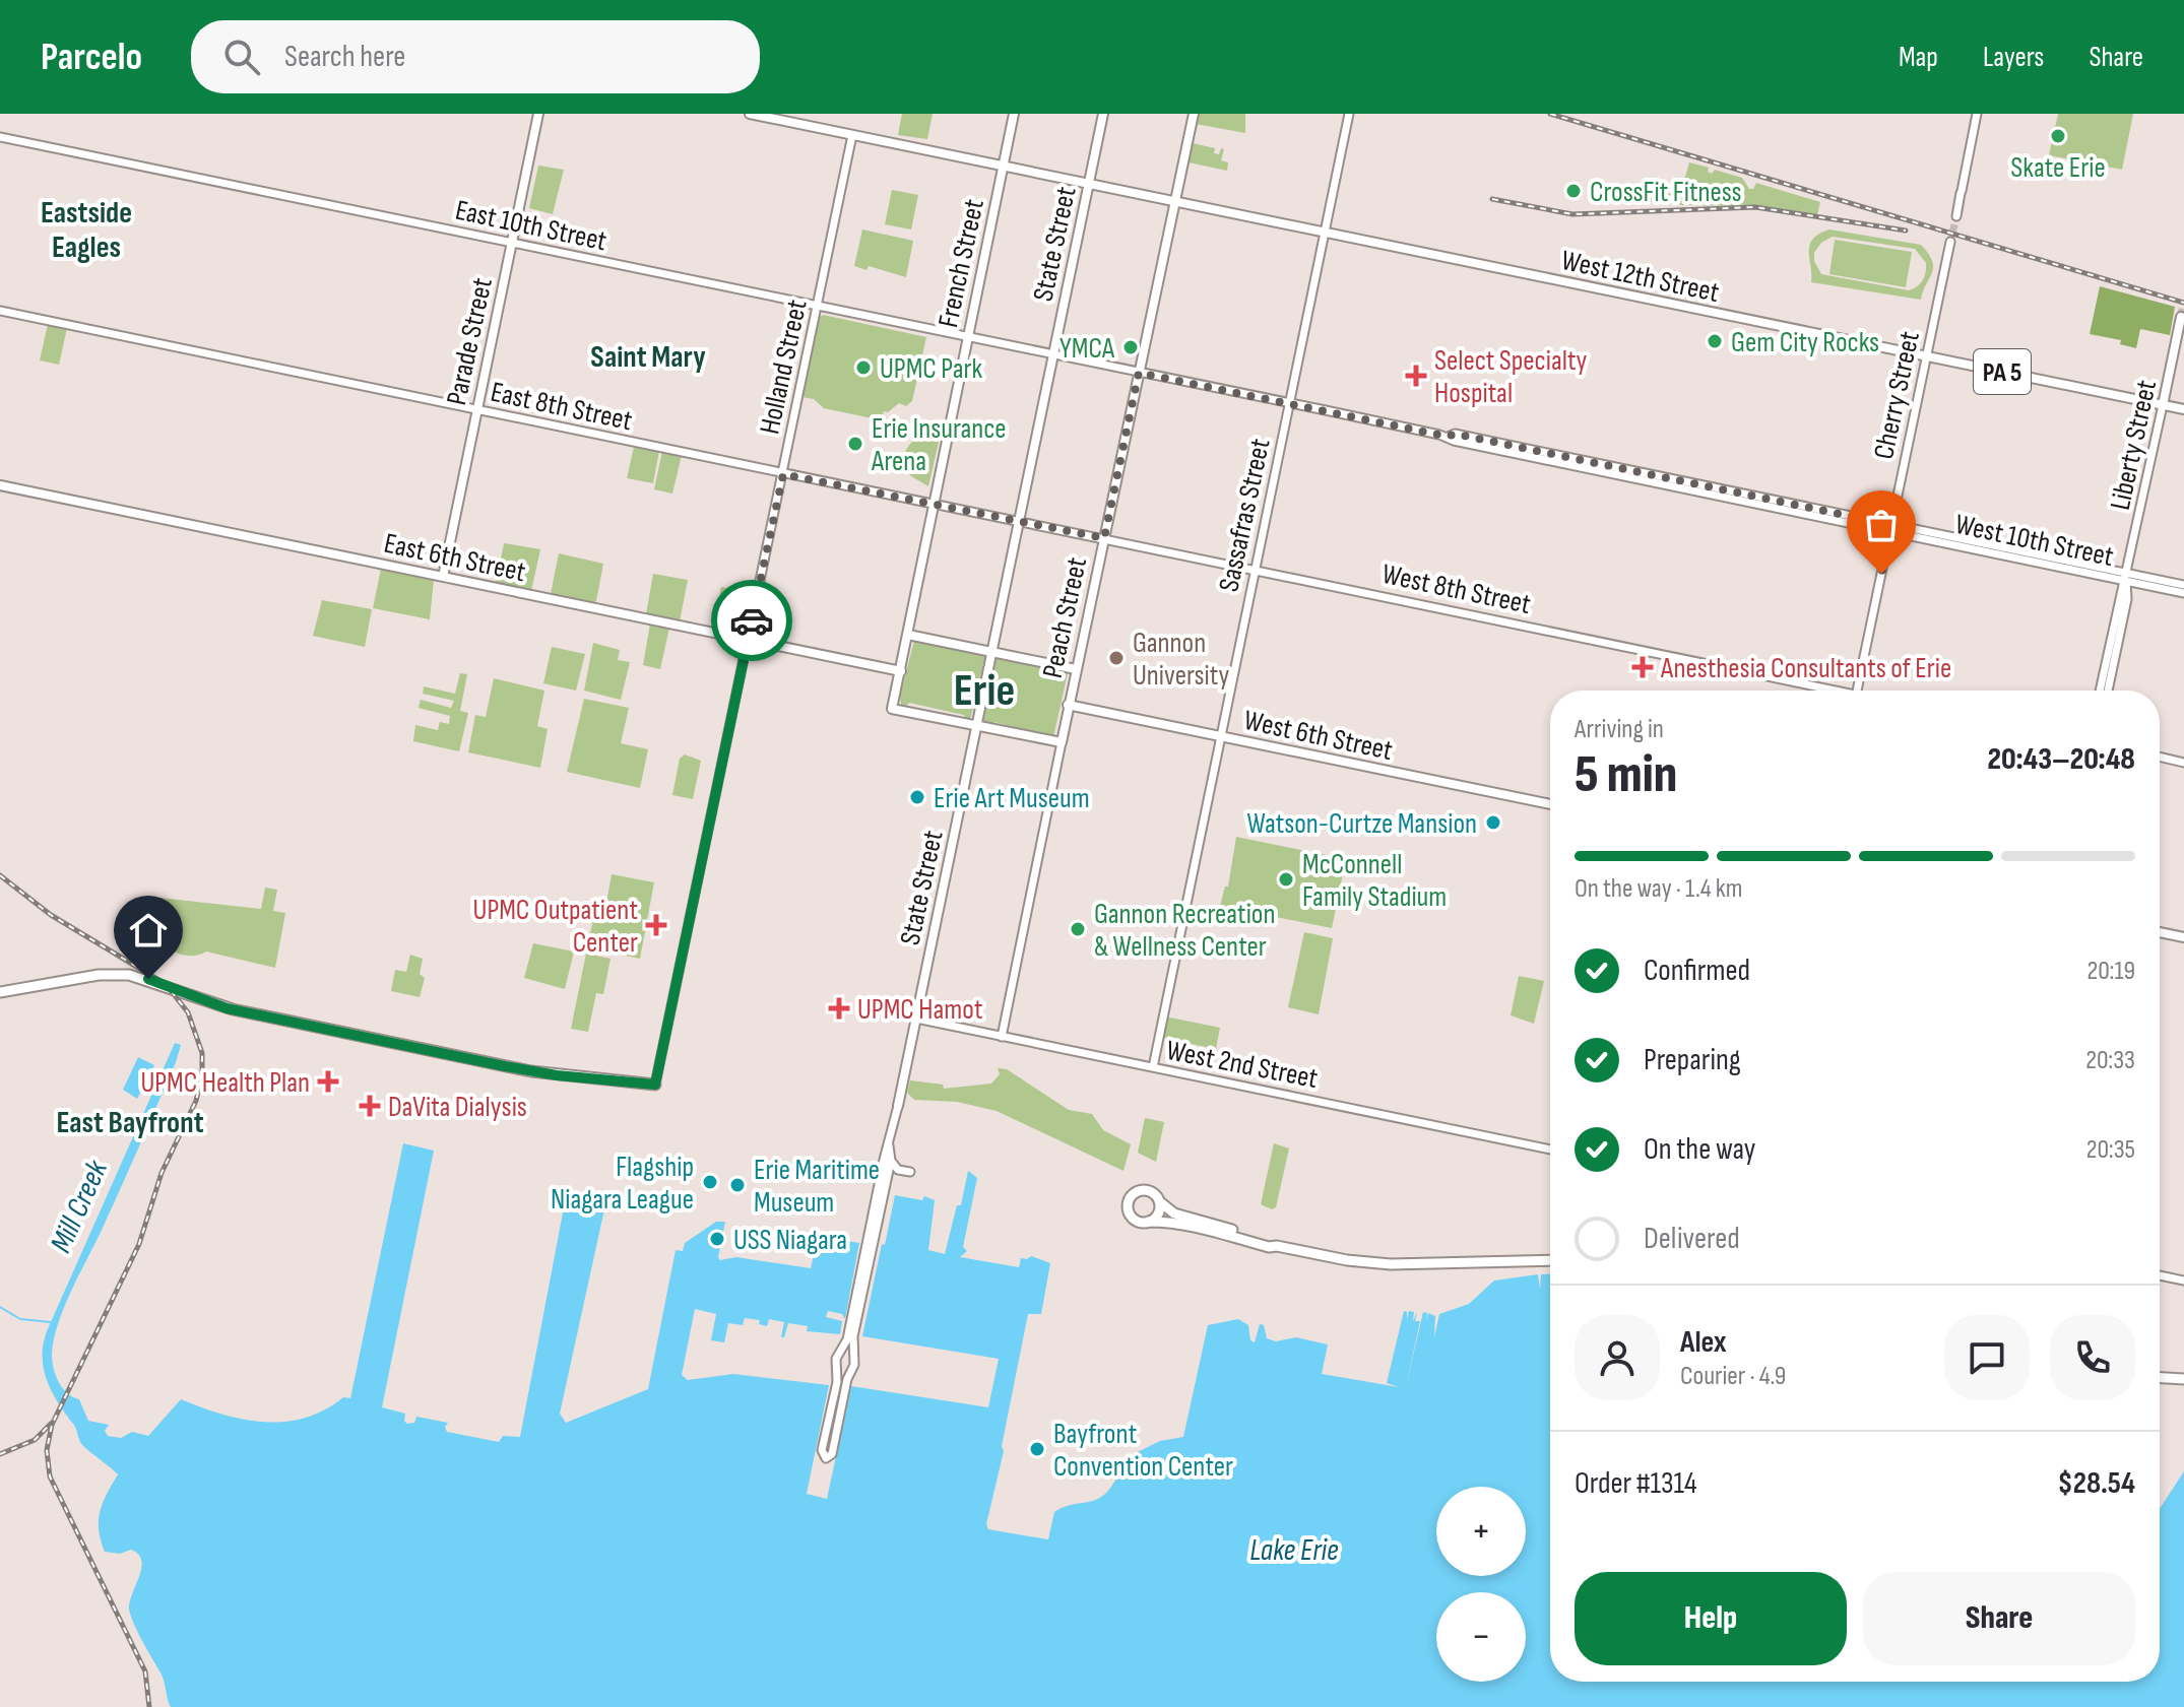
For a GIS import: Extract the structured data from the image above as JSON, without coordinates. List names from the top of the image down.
{
  "streets": {
    "main road": [
      "State Street",
      "French Street",
      "West 12th Street",
      "Parade Street",
      "PA 5",
      "Liberty Street",
      "East 6th Street",
      "Peach Street",
      "West 6th Street"
    ],
    "street": [
      "East 10th Street",
      "Holland Street",
      "Cherry Street",
      "East 8th Street",
      "Sassafras Street",
      "West 10th Street",
      "West 8th Street",
      "West 2nd Street"
    ]
  },
  "crossings": [
    ["East 10th Street", "State Street"],
    ["East 10th Street", "French Street"],
    ["East 10th Street", "Parade Street"],
    ["East 10th Street", "Holland Street"],
    ["East 10th Street", "West 10th Street"],
    ["State Street", "French Street"],
    ["State Street", "West 12th Street"],
    ["State Street", "PA 5"],
    ["State Street", "East 8th Street"],
    ["State Street", "West 10th Street"],
    ["State Street", "West 8th Street"],
    ["State Street", "West 2nd Street"],
    ["French Street", "PA 5"],
    ["French Street", "East 8th Street"],
    ["French Street", "East 6th Street"],
    ["West 12th Street", "PA 5"],
    ["West 12th Street", "Cherry Street"],
    ["West 12th Street", "Liberty Street"],
    ["West 12th Street", "Sassafras Street"],
    ["West 12th Street", "Peach Street"],
    ["Parade Street", "East 8th Street"],
    ["Parade Street", "East 6th Street"],
    ["Holland Street", "PA 5"],
    ["Holland Street", "East 8th Street"],
    ["Holland Street", "East 6th Street"],
    ["Cherry Street", "West 10th Street"],
    ["East 8th Street", "West 8th Street"],
    ["Liberty Street", "West 10th Street"],
    ["Sassafras Street", "West 10th Street"],
    ["Sassafras Street", "West 8th Street"],
    ["Sassafras Street", "West 6th Street"],
    ["Sassafras Street", "West 2nd Street"],
    ["West 10th Street", "Peach Street"],
    ["West 8th Street", "Peach Street"],
    ["Peach Street", "West 6th Street"],
    ["Peach Street", "West 2nd Street"]
  ],
  "districts": [
    "Eastside Eagles",
    "Saint Mary",
    "Erie",
    "East Bayfront"
  ],
  "water": ["Mill Creek", "Lake Erie"],
  "places": {
    "other": [
      "Skate Erie",
      "CrossFit Fitness",
      "Gem City Rocks",
      "YMCA",
      "UPMC Park",
      "Erie Insurance Arena",
      "Gannon University",
      "Erie Art Museum",
      "Watson-Curtze Mansion",
      "McConnell Family Stadium",
      "Gannon Recreation & Wellness Center",
      "Flagship Niagara League",
      "Erie Maritime Museum",
      "USS Niagara",
      "Bayfront Convention Center"
    ],
    "health": [
      "Select Specialty Hospital",
      "Anesthesia Consultants of Erie",
      "UPMC Outpatient Center",
      "UPMC Hamot",
      "UPMC Health Plan",
      "DaVita Dialysis"
    ]
  },
  "page": {
    "header": "Parcelo",
    "search": "Search here",
    "nav": ["Map", "Layers", "Share"],
    "heading": ["5 min", "Arriving in", "20:43–20:48"],
    "panel": [
      "Alex",
      "Courier · 4.9",
      "Order #1314",
      "$28.54"
    ],
    "bar": "On the way · 1.4 km",
    "list": [
      ["Confirmed", "20:19"],
      ["Preparing", "20:33"],
      ["On the way", "20:35"],
      "Delivered"
    ],
    "map_buttons": ["+", "−"],
    "buttons": ["Help", "Share"]
  }
}
